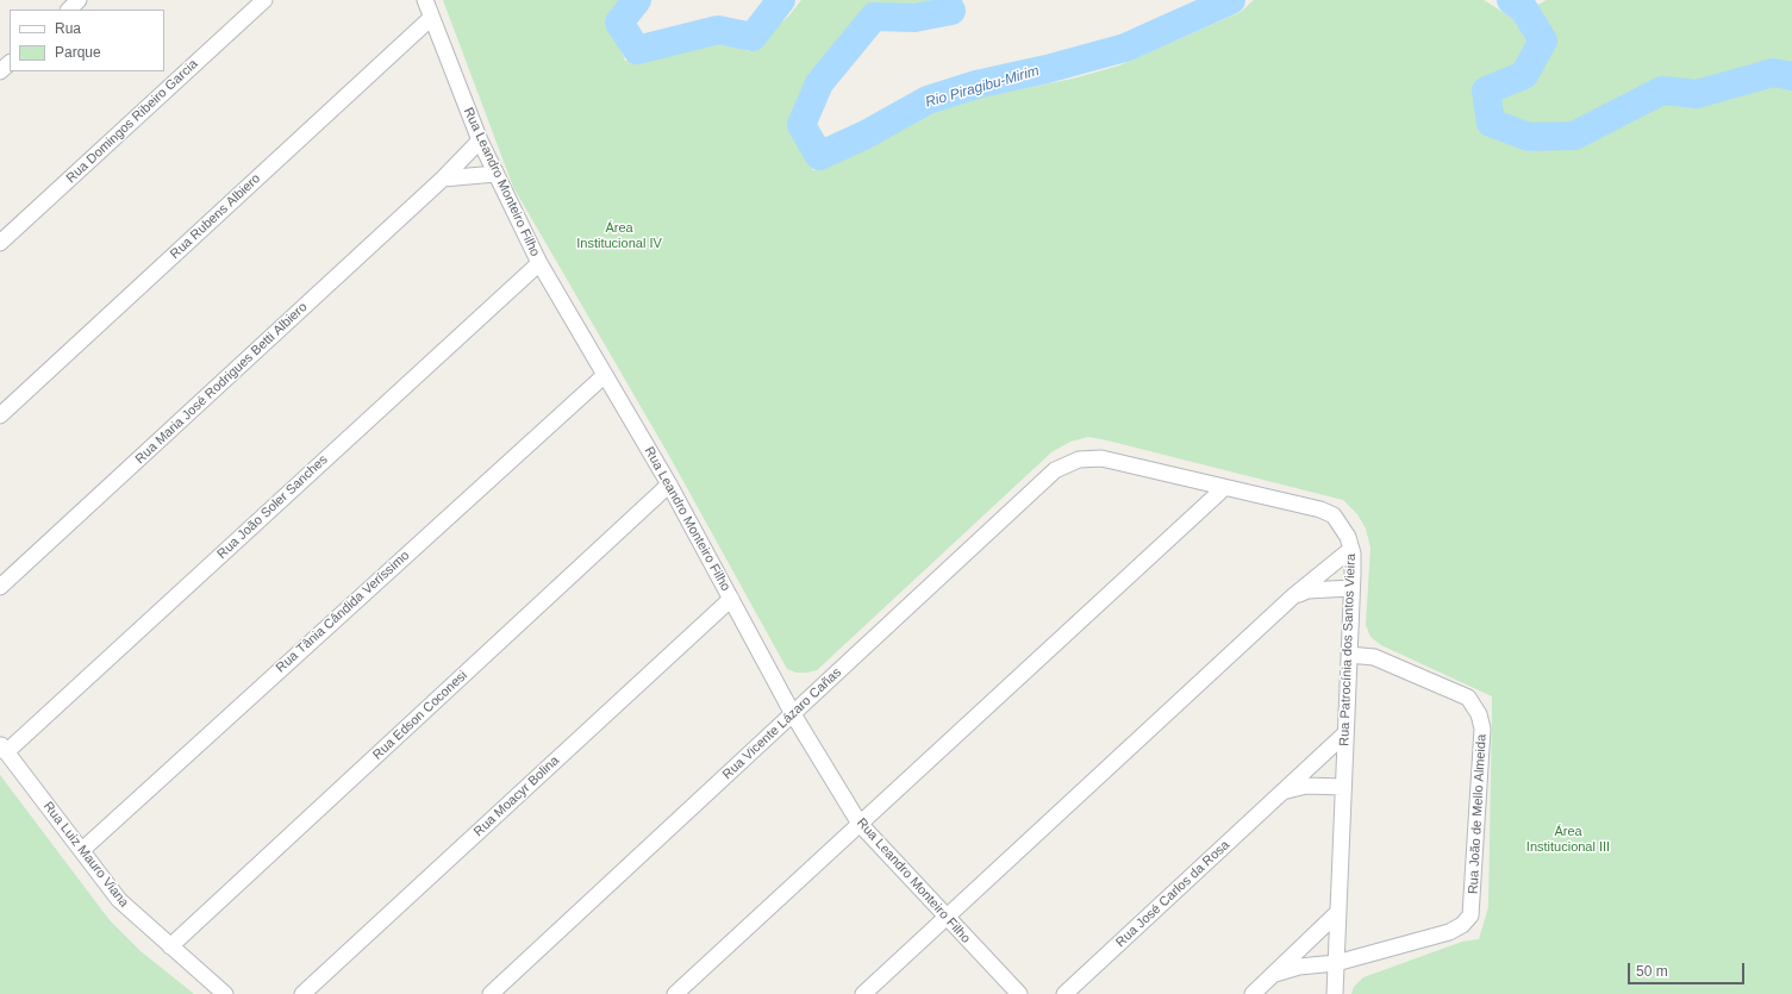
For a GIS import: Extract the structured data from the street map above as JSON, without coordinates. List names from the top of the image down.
{
  "streets": {
    "street": [
      "Rua Domingos Ribeiro Garcia",
      "Rua Leandro Monteiro Filho",
      "Rua Rubens Albiero",
      "Rua Maria José Rodrigues Betti Albiero",
      "Rua João Soler Sanches",
      "Rua Tânia Cândida Veríssimo",
      "Rua Patrocínia dos Santos Vieira",
      "Rua Edson Coconesi",
      "Rua Vicente Lázaro Cañas",
      "Rua Moacyr Bolina",
      "Rua João de Mello Almeida",
      "Rua Luiz Mauro Viana",
      "Rua José Carlos da Rosa"
    ]
  },
  "crossings": [
    ["Rua Leandro Monteiro Filho", "Rua Rubens Albiero"],
    ["Rua Leandro Monteiro Filho", "Rua Maria José Rodrigues Betti Albiero"],
    ["Rua Leandro Monteiro Filho", "Rua João Soler Sanches"],
    ["Rua Leandro Monteiro Filho", "Rua Tânia Cândida Veríssimo"],
    ["Rua Leandro Monteiro Filho", "Rua Edson Coconesi"],
    ["Rua Leandro Monteiro Filho", "Rua Vicente Lázaro Cañas"],
    ["Rua Leandro Monteiro Filho", "Rua Moacyr Bolina"],
    ["Rua João Soler Sanches", "Rua Luiz Mauro Viana"],
    ["Rua Tânia Cândida Veríssimo", "Rua Luiz Mauro Viana"],
    ["Rua Patrocínia dos Santos Vieira", "Rua Vicente Lázaro Cañas"],
    ["Rua Patrocínia dos Santos Vieira", "Rua João de Mello Almeida"],
    ["Rua Patrocínia dos Santos Vieira", "Rua José Carlos da Rosa"],
    ["Rua Edson Coconesi", "Rua Luiz Mauro Viana"]
  ],
  "water": ["Rio Piragibu-Mirim"],
  "parks": ["Área Institucional IV", "Área Institucional III"],
  "legend": ["Rua", "Parque"],
  "scale_bar": "50 m"
}
